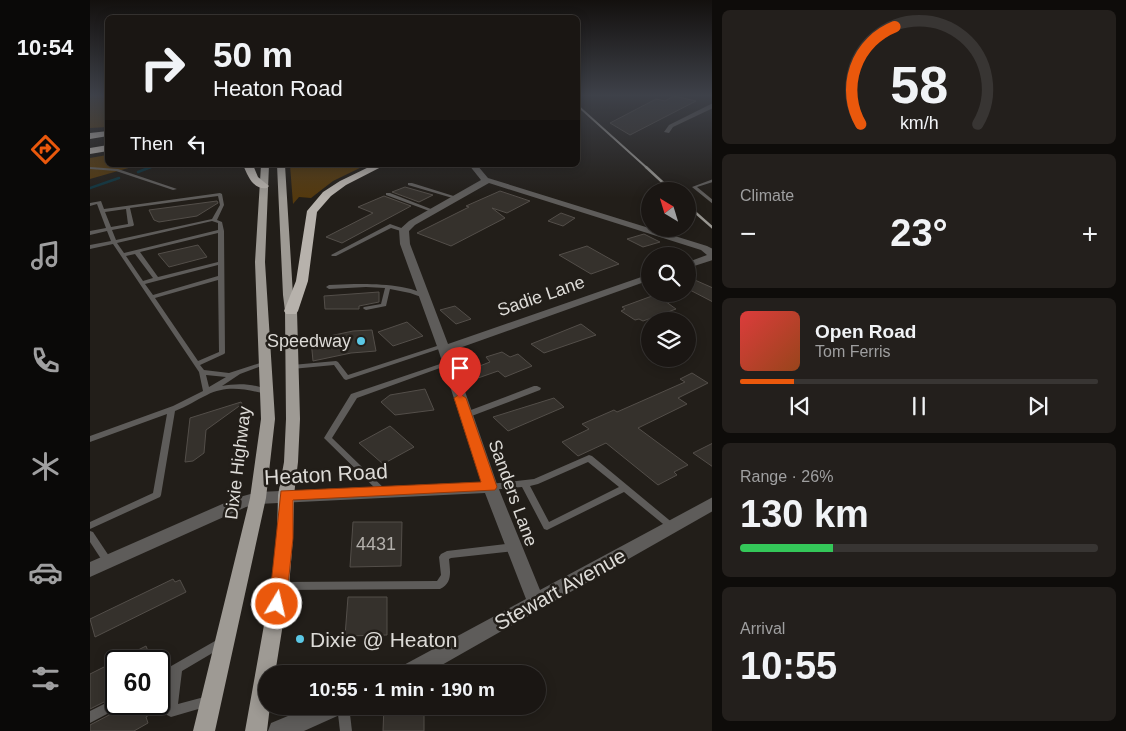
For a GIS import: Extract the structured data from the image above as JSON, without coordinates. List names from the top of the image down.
{
  "streets": {
    "main road": ["Dixie Highway"],
    "street": [
      "Sadie Lane",
      "Heaton Road",
      "Sanders Lane",
      "Stewart Avenue"
    ]
  },
  "crossings": [
    ["Sadie Lane", "Sanders Lane"],
    ["Dixie Highway", "Heaton Road"],
    ["Heaton Road", "Sanders Lane"],
    ["Sanders Lane", "Stewart Avenue"]
  ],
  "places": ["Speedway", "Dixie @ Heaton"],
  "house_numbers": ["4431"],
  "north": "top left",
  "page": {
    "tabs": "10:54",
    "turn": ["50 m", "Heaton Road"],
    "then": "Then",
    "tile": [
      "Climate",
      ["Range · 26%", "130 km"],
      ["Arrival", "10:55"]
    ],
    "heat": ["−", "23°", "+"],
    "song": ["Open Road", "Tom Ferris"],
    "limit": "60",
    "trip": "10:55 · 1 min · 190 m",
    "gauge": ["58", "km/h"]
  }
}
